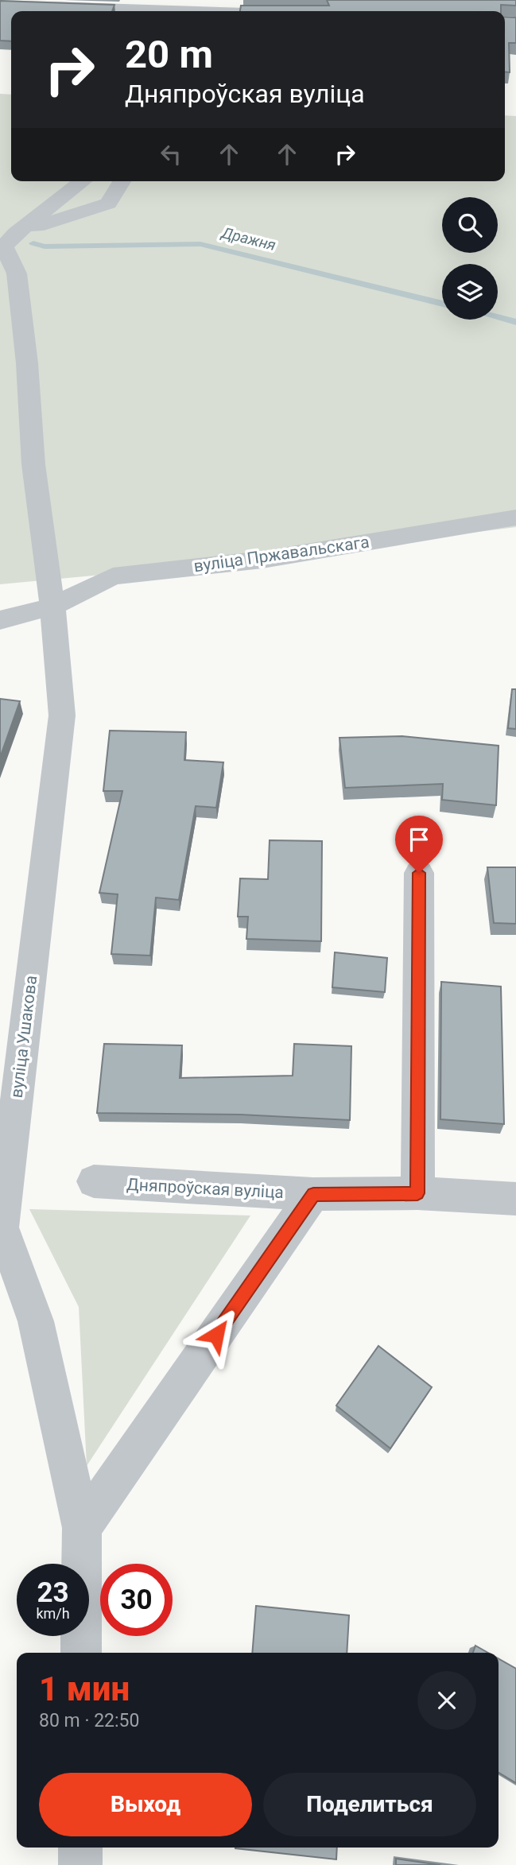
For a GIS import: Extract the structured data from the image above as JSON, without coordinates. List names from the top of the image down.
{
  "streets": {
    "street": ["вуліца Пржавальскага", "вуліца Ушакова", "Дняпроўская вуліца"]
  },
  "crossings": [
    ["вуліца Пржавальскага", "вуліца Ушакова"]
  ],
  "water": ["Дражня"],
  "page": {
    "turn": ["20 m", "Дняпроўская вуліца"],
    "speed": "23 km/h",
    "limit": "30",
    "heading": ["1 мин", "80 m · 22:50"],
    "buttons": ["Выход", "Поделиться"]
  }
}
